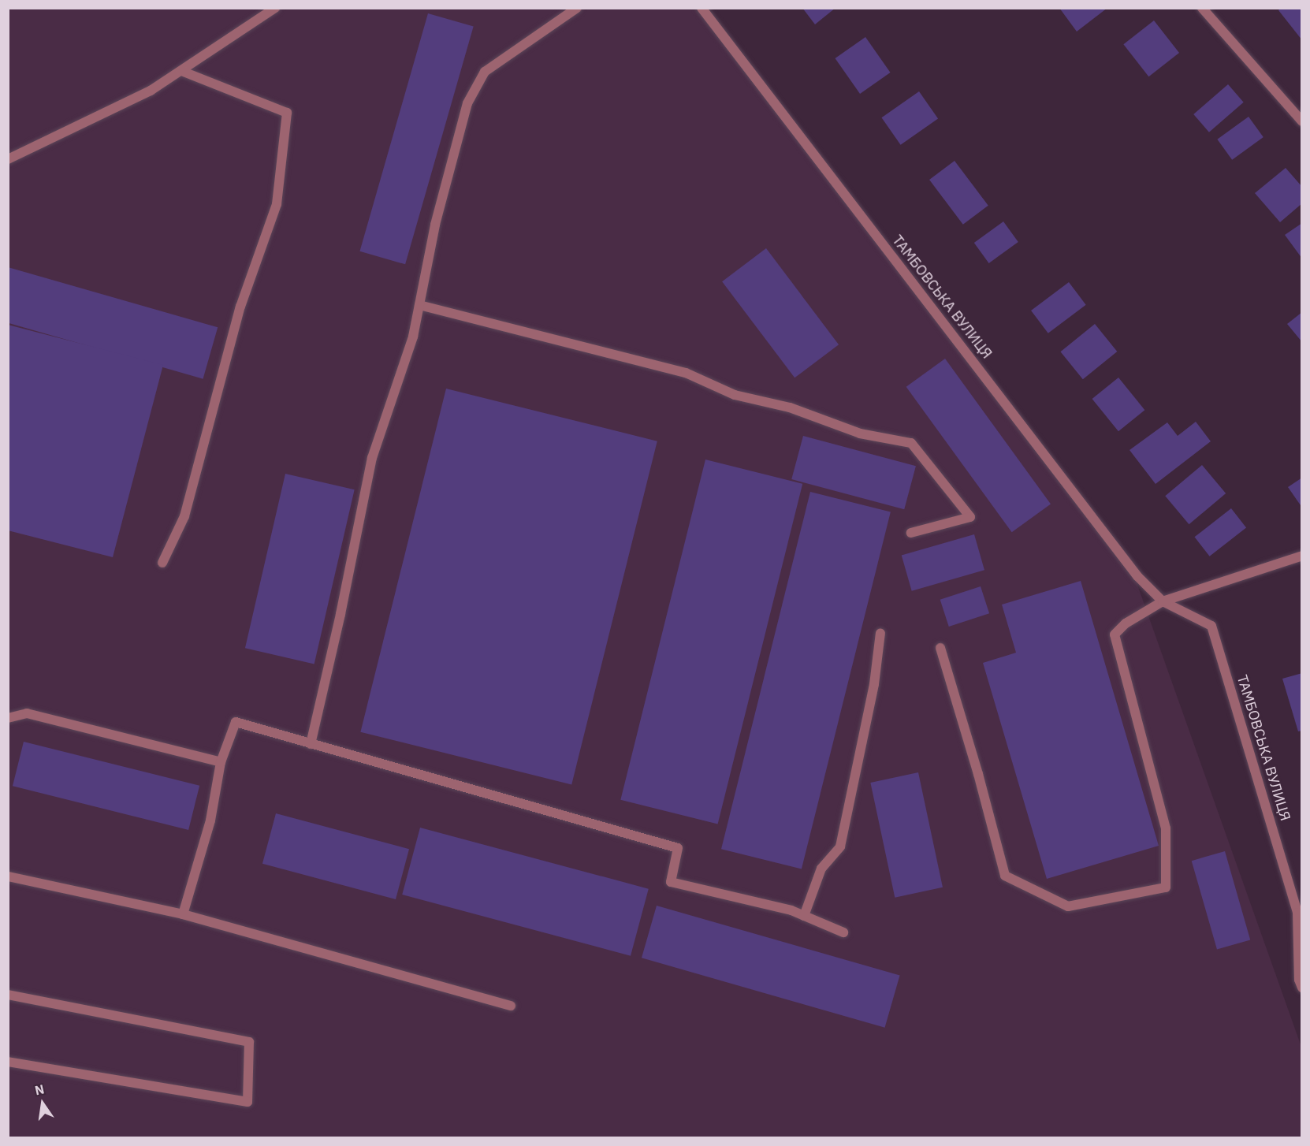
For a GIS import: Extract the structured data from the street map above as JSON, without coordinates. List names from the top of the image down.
{
  "streets": {
    "street": ["ТАМБОВСЬКА ВУЛИЦЯ"]
  },
  "north": "top"
}
